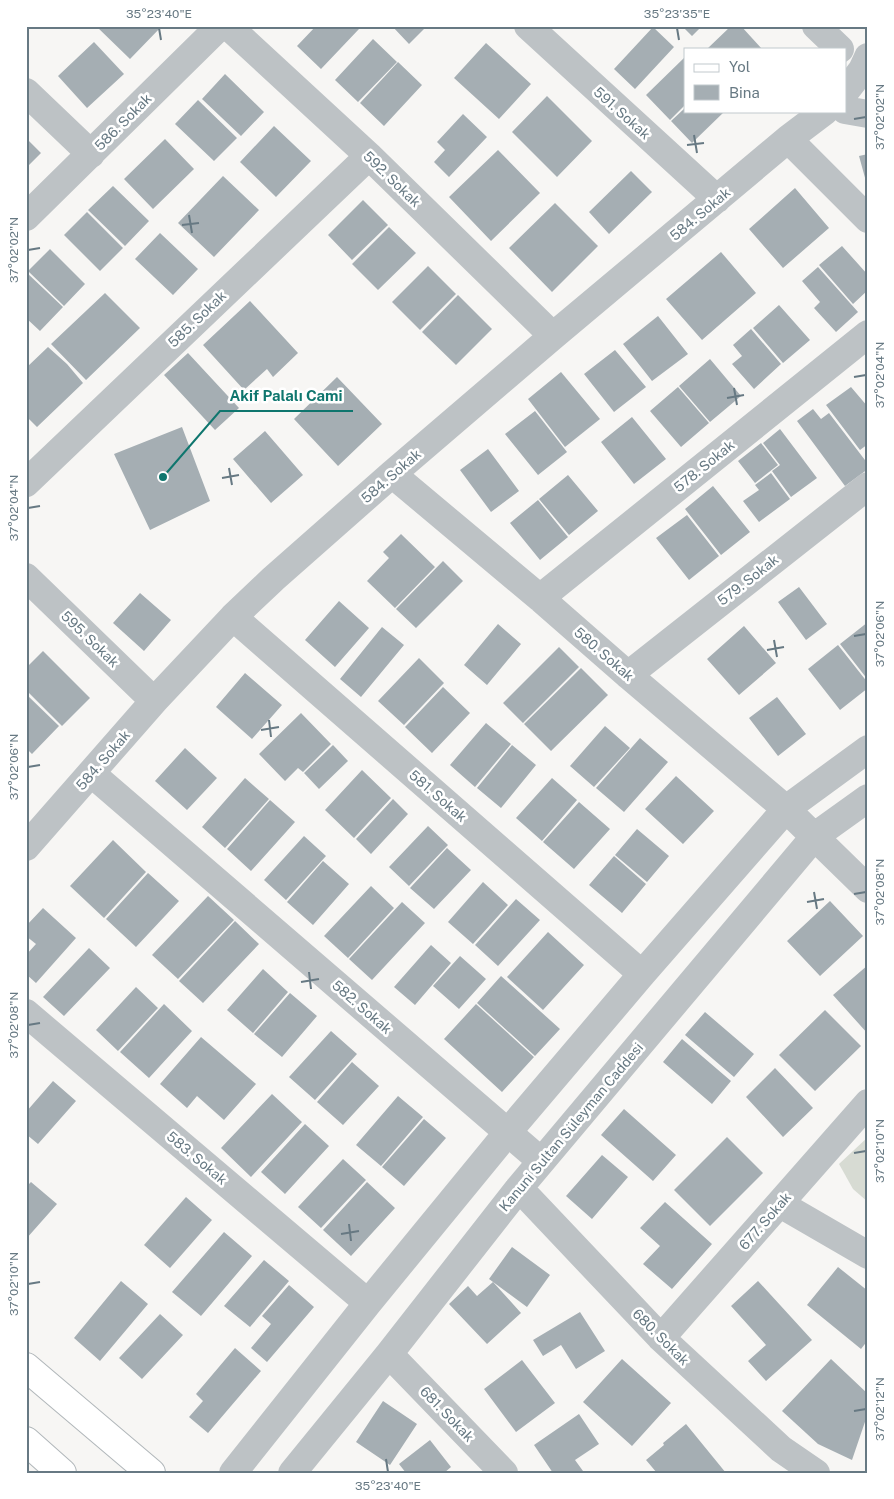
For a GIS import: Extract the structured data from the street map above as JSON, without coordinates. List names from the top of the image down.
{
  "streets": {
    "street": [
      "591. Sokak",
      "586. Sokak",
      "592. Sokak",
      "584. Sokak",
      "585. Sokak",
      "578. Sokak",
      "579. Sokak",
      "595. Sokak",
      "580. Sokak",
      "581. Sokak",
      "582. Sokak",
      "Kanuni Sultan Süleyman Caddesi",
      "583. Sokak",
      "677. Sokak",
      "680. Sokak",
      "681. Sokak"
    ]
  },
  "crossings": [
    ["591. Sokak", "584. Sokak"],
    ["592. Sokak", "584. Sokak"],
    ["592. Sokak", "585. Sokak"],
    ["584. Sokak", "595. Sokak"],
    ["584. Sokak", "580. Sokak"],
    ["584. Sokak", "581. Sokak"],
    ["584. Sokak", "582. Sokak"],
    ["578. Sokak", "580. Sokak"],
    ["579. Sokak", "580. Sokak"],
    ["580. Sokak", "Kanuni Sultan Süleyman Caddesi"],
    ["582. Sokak", "Kanuni Sultan Süleyman Caddesi"],
    ["Kanuni Sultan Süleyman Caddesi", "680. Sokak"],
    ["Kanuni Sultan Süleyman Caddesi", "681. Sokak"],
    ["677. Sokak", "680. Sokak"]
  ],
  "places": ["Akif Palalı Cami"],
  "legend": ["Yol", "Bina"],
  "coordinates": [
    "35°23'40\"E",
    "35°23'35\"E",
    "37°02'02\"N",
    "37°02'04\"N",
    "37°02'06\"N",
    "37°02'08\"N",
    "37°02'10\"N",
    "37°02'12\"N"
  ]
}
